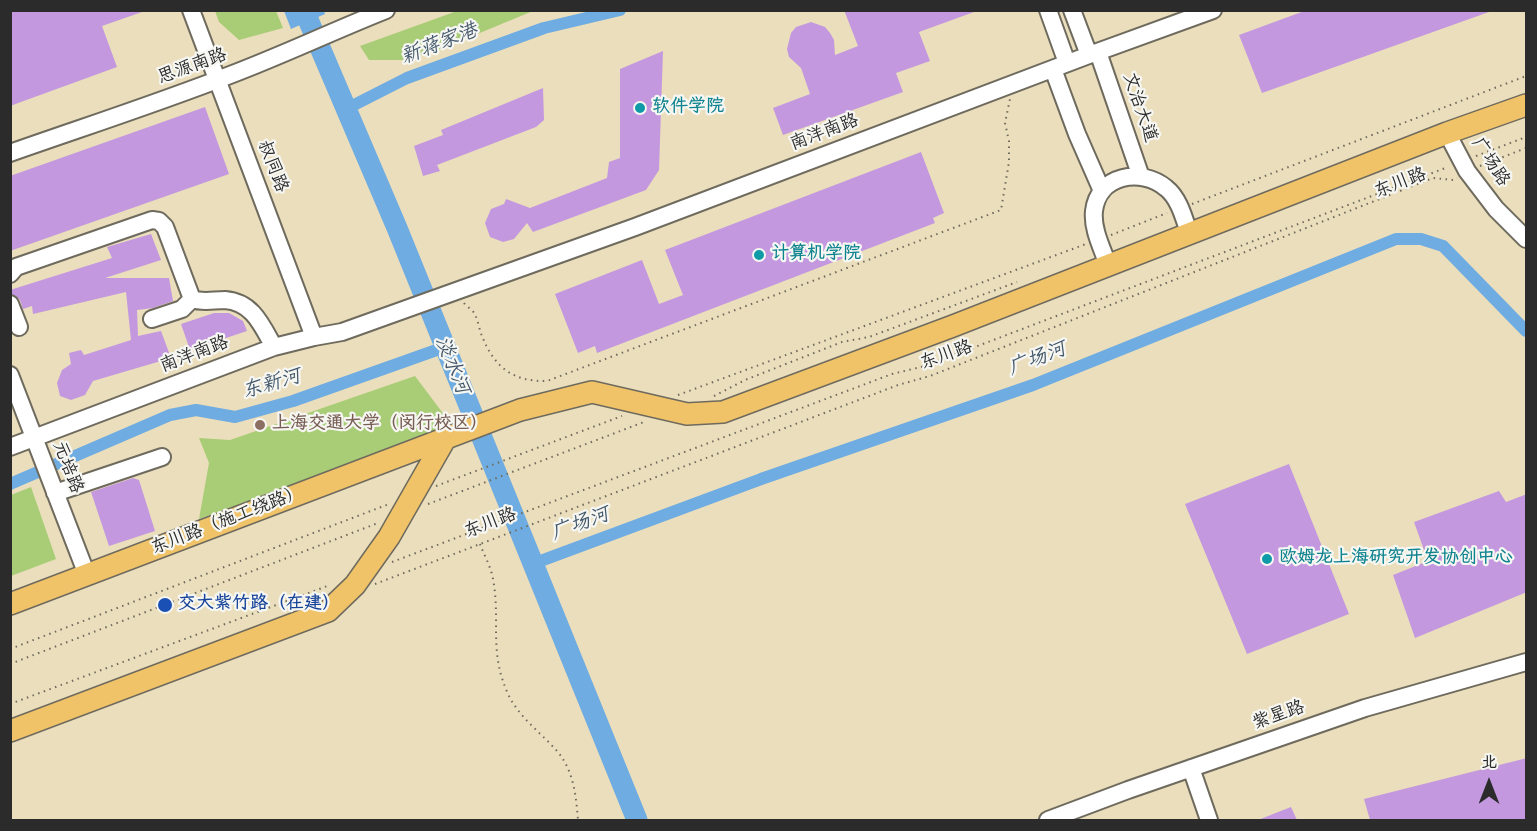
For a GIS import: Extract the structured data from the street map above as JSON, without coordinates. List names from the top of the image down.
{
  "streets": {
    "main road": ["东川路", "东川路（施工绕路）"],
    "street": [
      "思源南路",
      "文治大道",
      "南洋南路",
      "广场路",
      "叔同路",
      "元培路",
      "紫星路"
    ]
  },
  "crossings": [
    ["思源南路", "叔同路"],
    ["文治大道", "南洋南路"],
    ["南洋南路", "叔同路"],
    ["南洋南路", "元培路"],
    ["广场路", "东川路"],
    ["东川路", "东川路（施工绕路）"],
    ["元培路", "东川路（施工绕路）"]
  ],
  "water": [
    "新蒋家港",
    "广场河",
    "淡水河",
    "东新河"
  ],
  "places": [
    "软件学院",
    "计算机学院",
    "上海交通大学（闵行校区）",
    "欧姆龙上海研究开发协创中心",
    "交大紫竹路（在建）"
  ],
  "north": "top"
}
